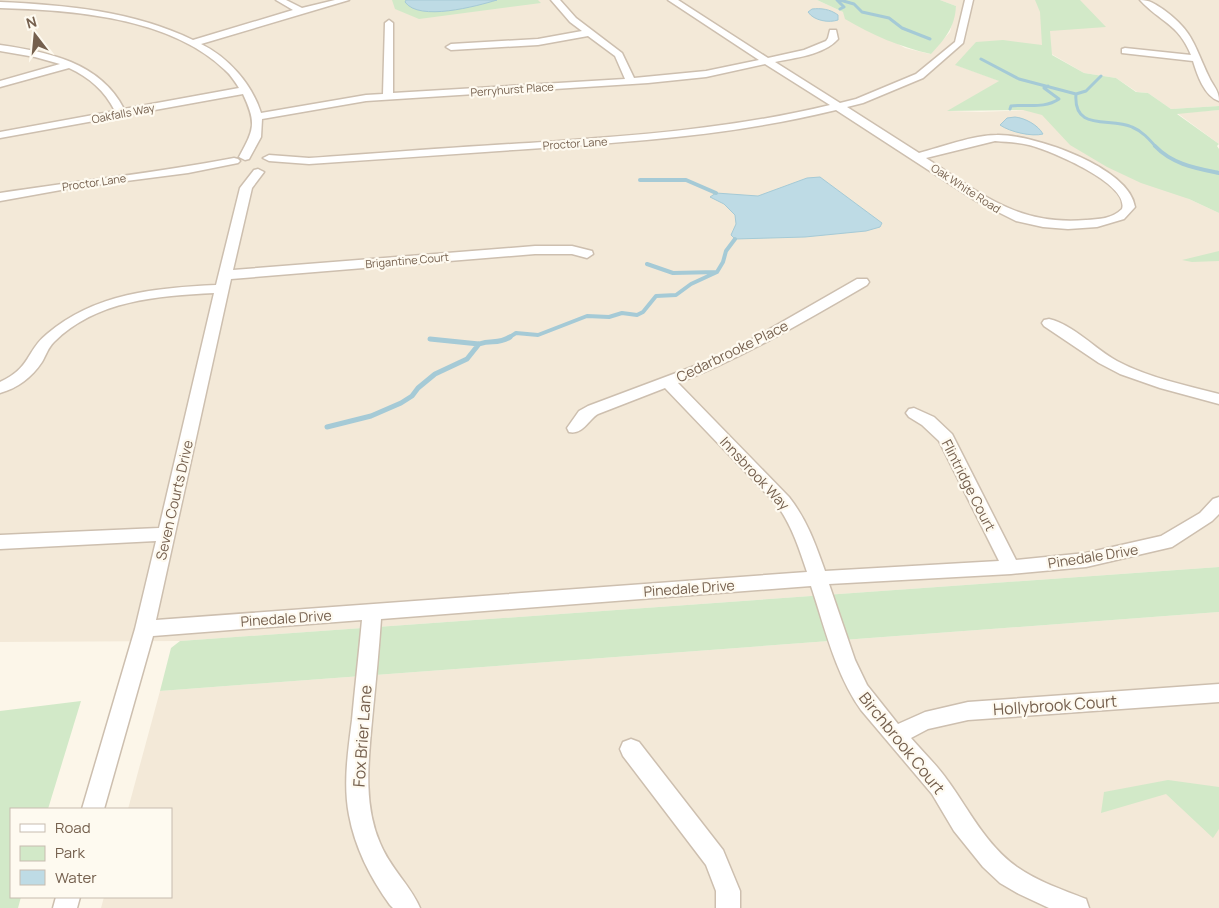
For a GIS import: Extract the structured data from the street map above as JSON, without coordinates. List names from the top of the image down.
{
  "streets": {
    "street": [
      "Perryhurst Place",
      "Oakfalls Way",
      "Proctor Lane",
      "Oak White Road",
      "Brigantine Court",
      "Cedarbrooke Place",
      "Innsbrook Way",
      "Flintridge Court",
      "Seven Courts Drive",
      "Pinedale Drive",
      "Hollybrook Court",
      "Fox Brier Lane",
      "Birchbrook Court"
    ]
  },
  "crossings": [
    ["Perryhurst Place", "Oak White Road"],
    ["Perryhurst Place", "Seven Courts Drive"],
    ["Oakfalls Way", "Seven Courts Drive"],
    ["Proctor Lane", "Oak White Road"],
    ["Proctor Lane", "Seven Courts Drive"],
    ["Brigantine Court", "Seven Courts Drive"],
    ["Cedarbrooke Place", "Innsbrook Way"],
    ["Innsbrook Way", "Pinedale Drive"],
    ["Innsbrook Way", "Birchbrook Court"],
    ["Flintridge Court", "Pinedale Drive"],
    ["Seven Courts Drive", "Pinedale Drive"],
    ["Pinedale Drive", "Fox Brier Lane"],
    ["Pinedale Drive", "Birchbrook Court"],
    ["Hollybrook Court", "Birchbrook Court"]
  ],
  "legend": ["Road", "Park", "Water"],
  "north": "top"
}
